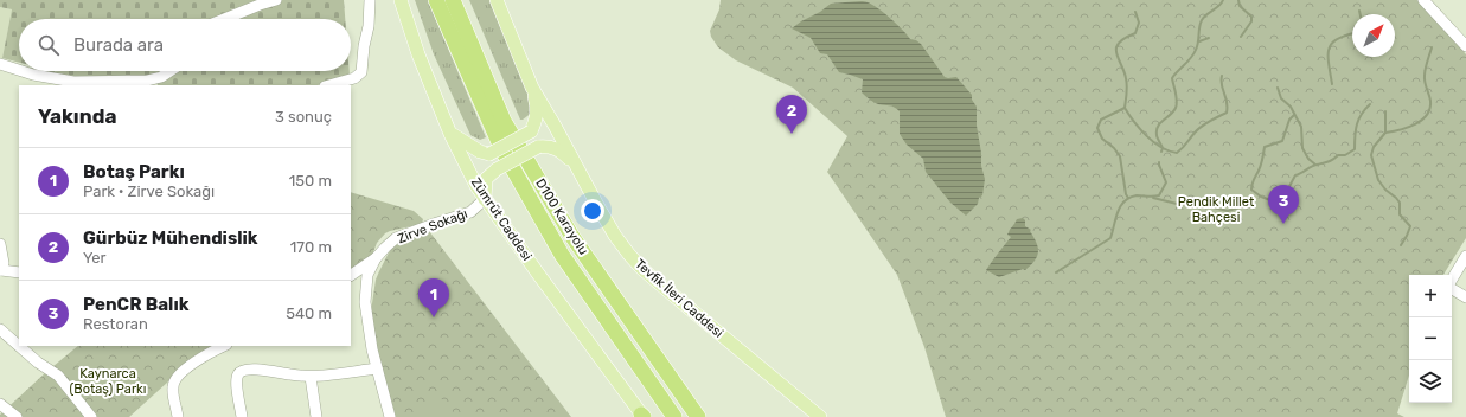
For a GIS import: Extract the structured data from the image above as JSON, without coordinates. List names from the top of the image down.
{
  "streets": {
    "highway": ["D100 Karayolu"],
    "main road": ["Zümrüt Caddesi", "Tevfik İleri Caddesi"],
    "street": ["Zirve Sokağı"]
  },
  "crossings": [
    ["Zümrüt Caddesi", "Zirve Sokağı"]
  ],
  "parks": ["Pendik Millet Bahçesi", "Kaynarca (Botaş) Parkı"],
  "north": "top right",
  "page": {
    "search": "Burada ara",
    "heading": ["Yakında", "3 sonuç"],
    "pins": ["2", "3", "1"],
    "list": [
      {
        "mark": "1",
        "name": "Botaş Parkı",
        "note": "Park · Zirve Sokağı",
        "value": "150 m"
      },
      {
        "mark": "2",
        "name": "Gürbüz Mühendislik",
        "note": "Yer",
        "value": "170 m"
      },
      {
        "mark": "3",
        "name": "PenCR Balık",
        "note": "Restoran",
        "value": "540 m"
      }
    ],
    "map_buttons": ["+", "−"]
  }
}
